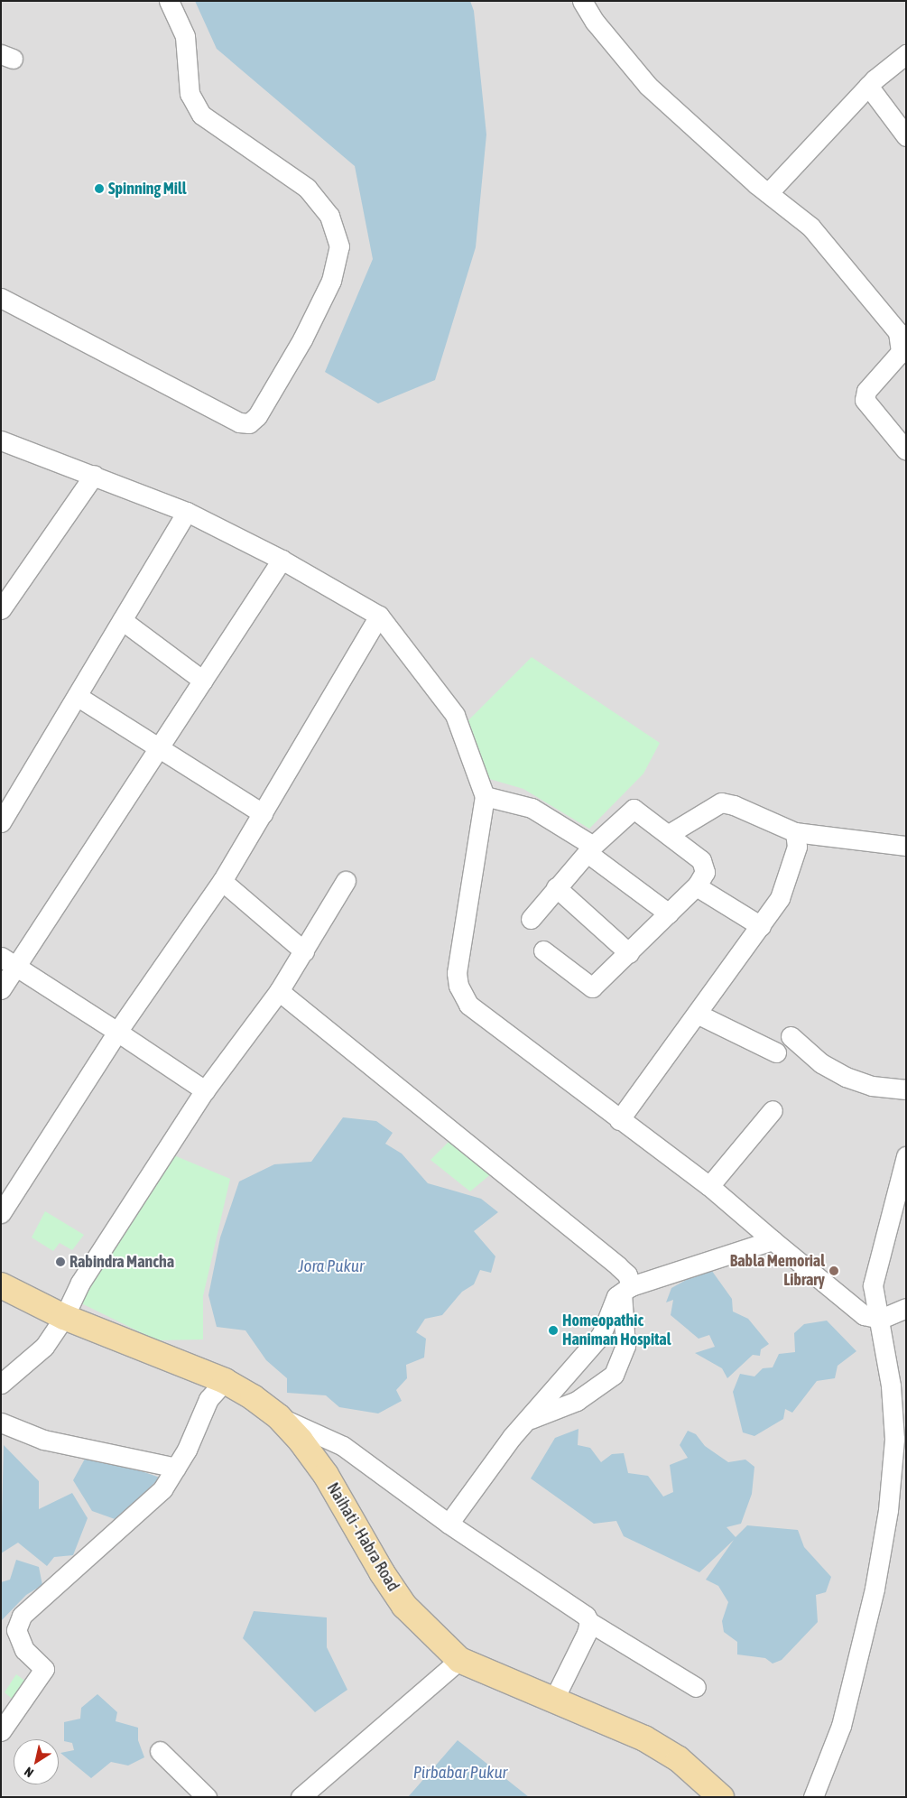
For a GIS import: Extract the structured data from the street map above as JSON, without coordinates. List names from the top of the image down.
{
  "streets": {
    "main road": ["Naihati - Habra Road"]
  },
  "water": ["Jora Pukur", "Pirbabar Pukur"],
  "places": [
    "Spinning Mill",
    "Rabindra Mancha",
    "Babla Memorial Library",
    "Homeopathic Haniman Hospital"
  ],
  "north": "bottom left"
}
